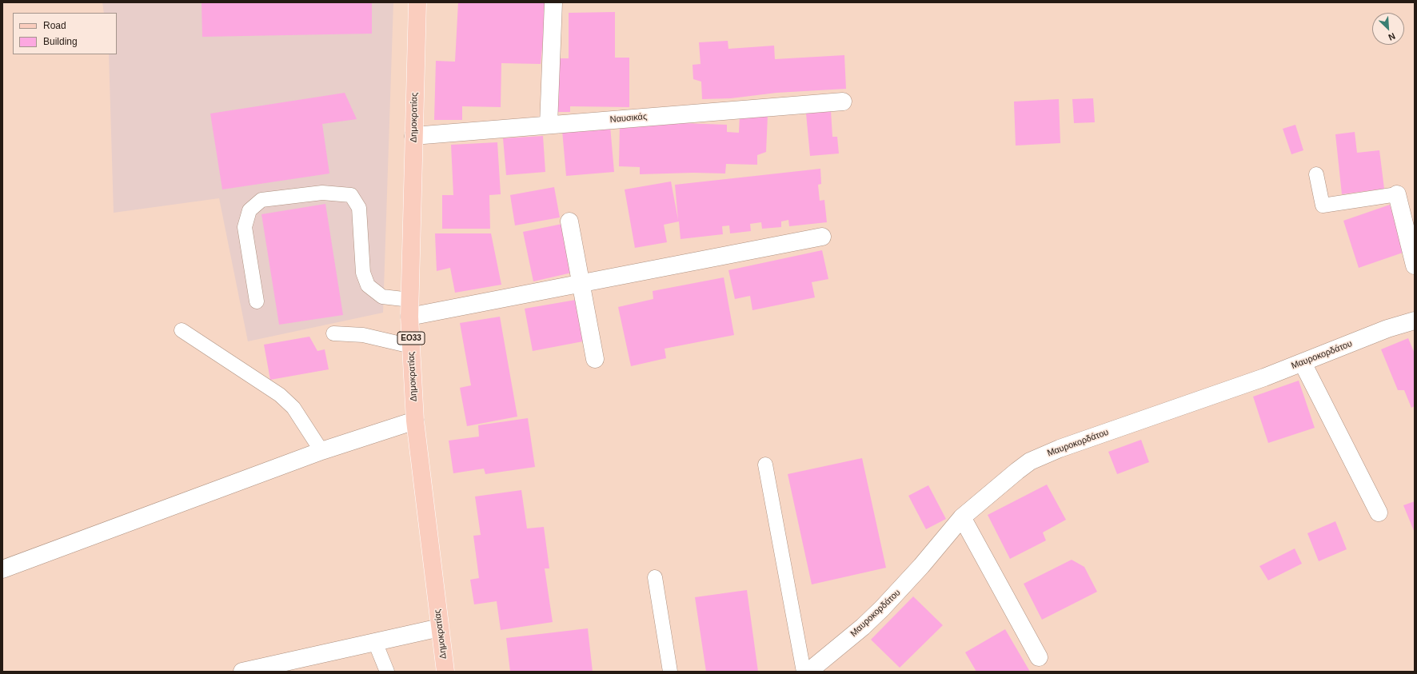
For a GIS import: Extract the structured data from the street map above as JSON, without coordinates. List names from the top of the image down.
{
  "streets": {
    "main road": ["Δημοκρατίας", "ΕΟ33"],
    "street": ["Ναυσικάς", "Μαυροκορδάτου"]
  },
  "crossings": [
    ["Δημοκρατίας", "Ναυσικάς"]
  ],
  "legend": ["Road", "Building"],
  "north": "bottom right"
}
